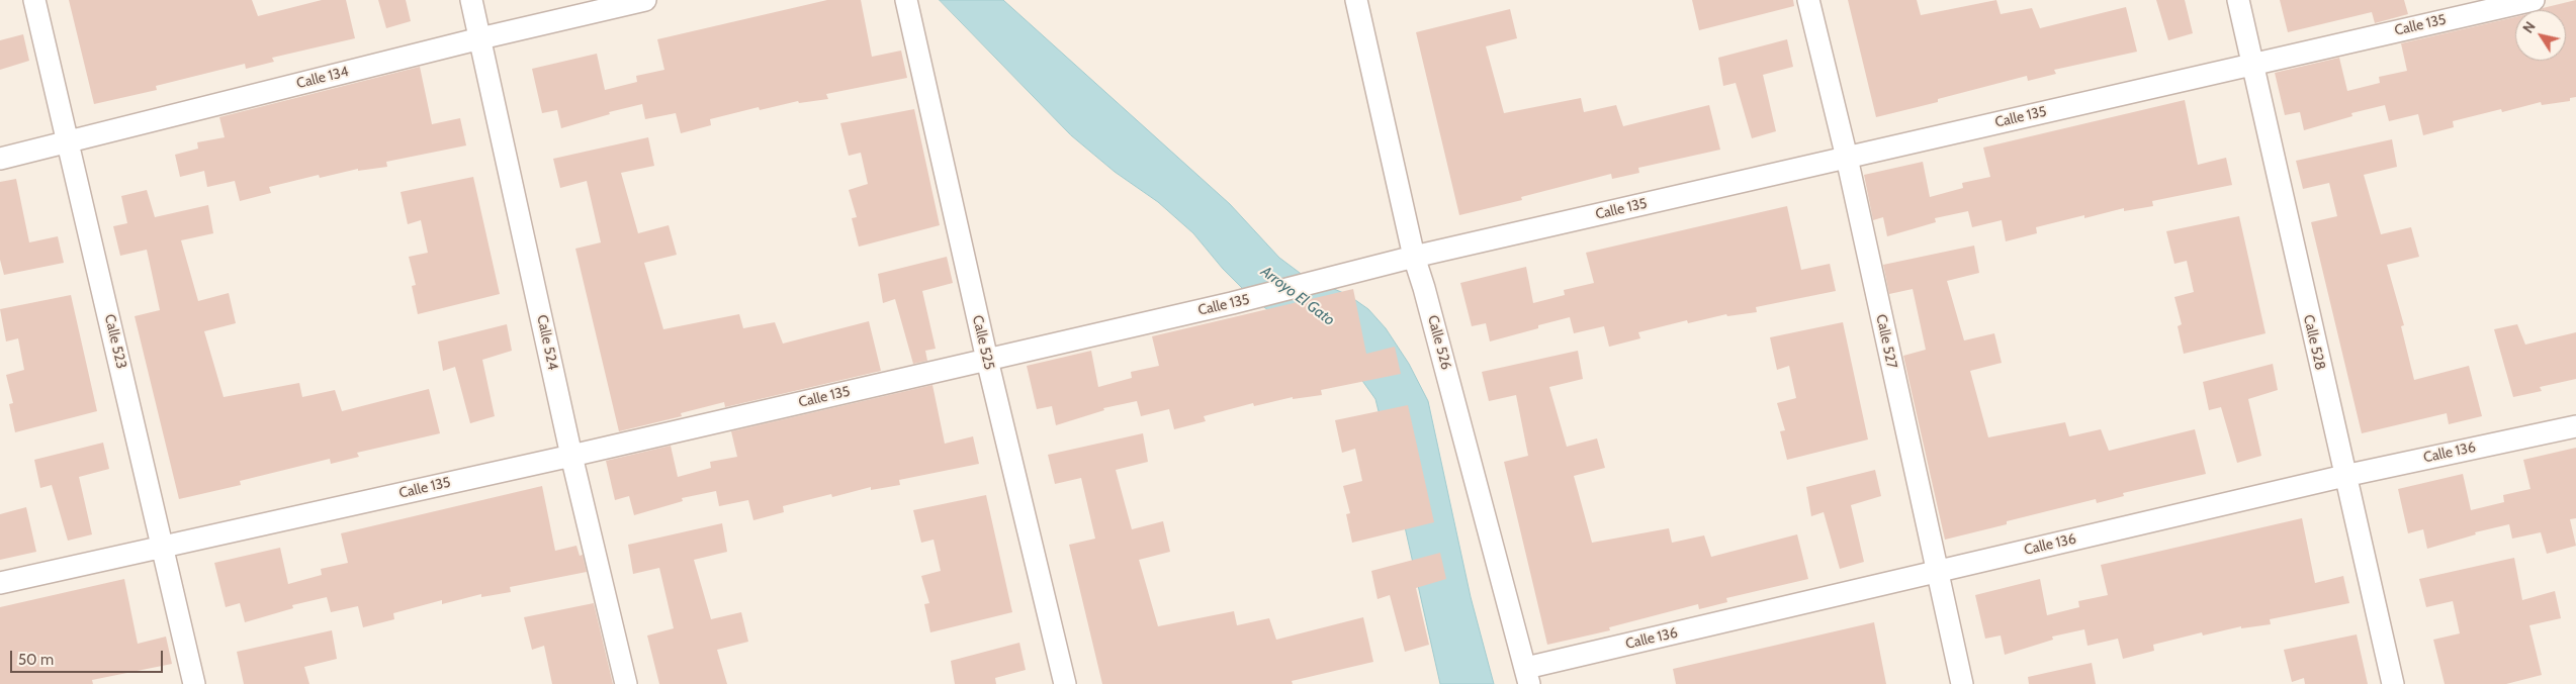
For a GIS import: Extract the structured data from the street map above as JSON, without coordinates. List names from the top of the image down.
{
  "streets": {
    "street": [
      "Calle 135",
      "Calle 134",
      "Calle 523",
      "Calle 527",
      "Calle 524",
      "Calle 525",
      "Calle 526",
      "Calle 528",
      "Calle 136"
    ]
  },
  "crossings": [
    ["Calle 135", "Calle 523"],
    ["Calle 135", "Calle 527"],
    ["Calle 135", "Calle 524"],
    ["Calle 135", "Calle 525"],
    ["Calle 135", "Calle 526"],
    ["Calle 135", "Calle 528"],
    ["Calle 134", "Calle 523"],
    ["Calle 134", "Calle 524"],
    ["Calle 527", "Calle 136"],
    ["Calle 526", "Calle 136"],
    ["Calle 528", "Calle 136"]
  ],
  "water": ["Arroyo El Gato"],
  "scale_bar": "50 m",
  "north": "top left"
}
